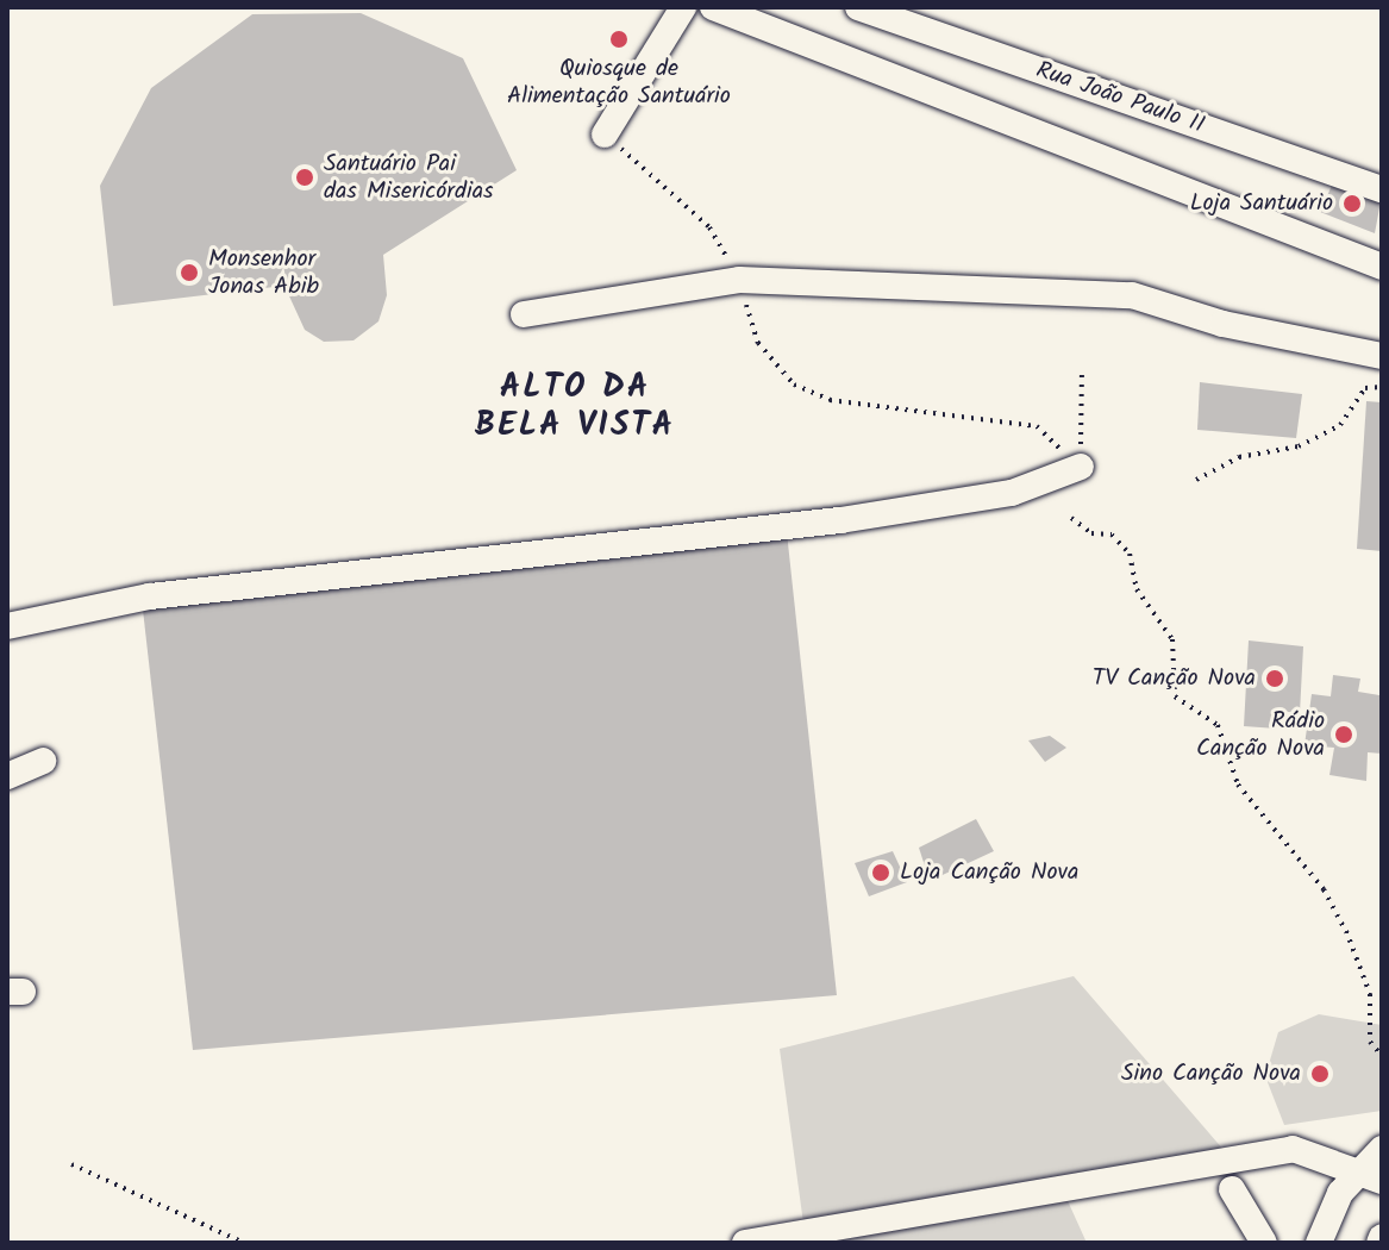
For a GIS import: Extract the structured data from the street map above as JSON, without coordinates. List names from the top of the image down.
{
  "streets": {
    "street": ["Rua João Paulo II"]
  },
  "districts": ["ALTO DA BELA VISTA"],
  "places": [
    "Quiosque de Alimentação Santuário",
    "Santuário Pai das Misericórdias",
    "Loja Santuário",
    "Monsenhor Jonas Abib",
    "TV Canção Nova",
    "Rádio Canção Nova",
    "Loja Canção Nova",
    "Sino Canção Nova"
  ]
}
